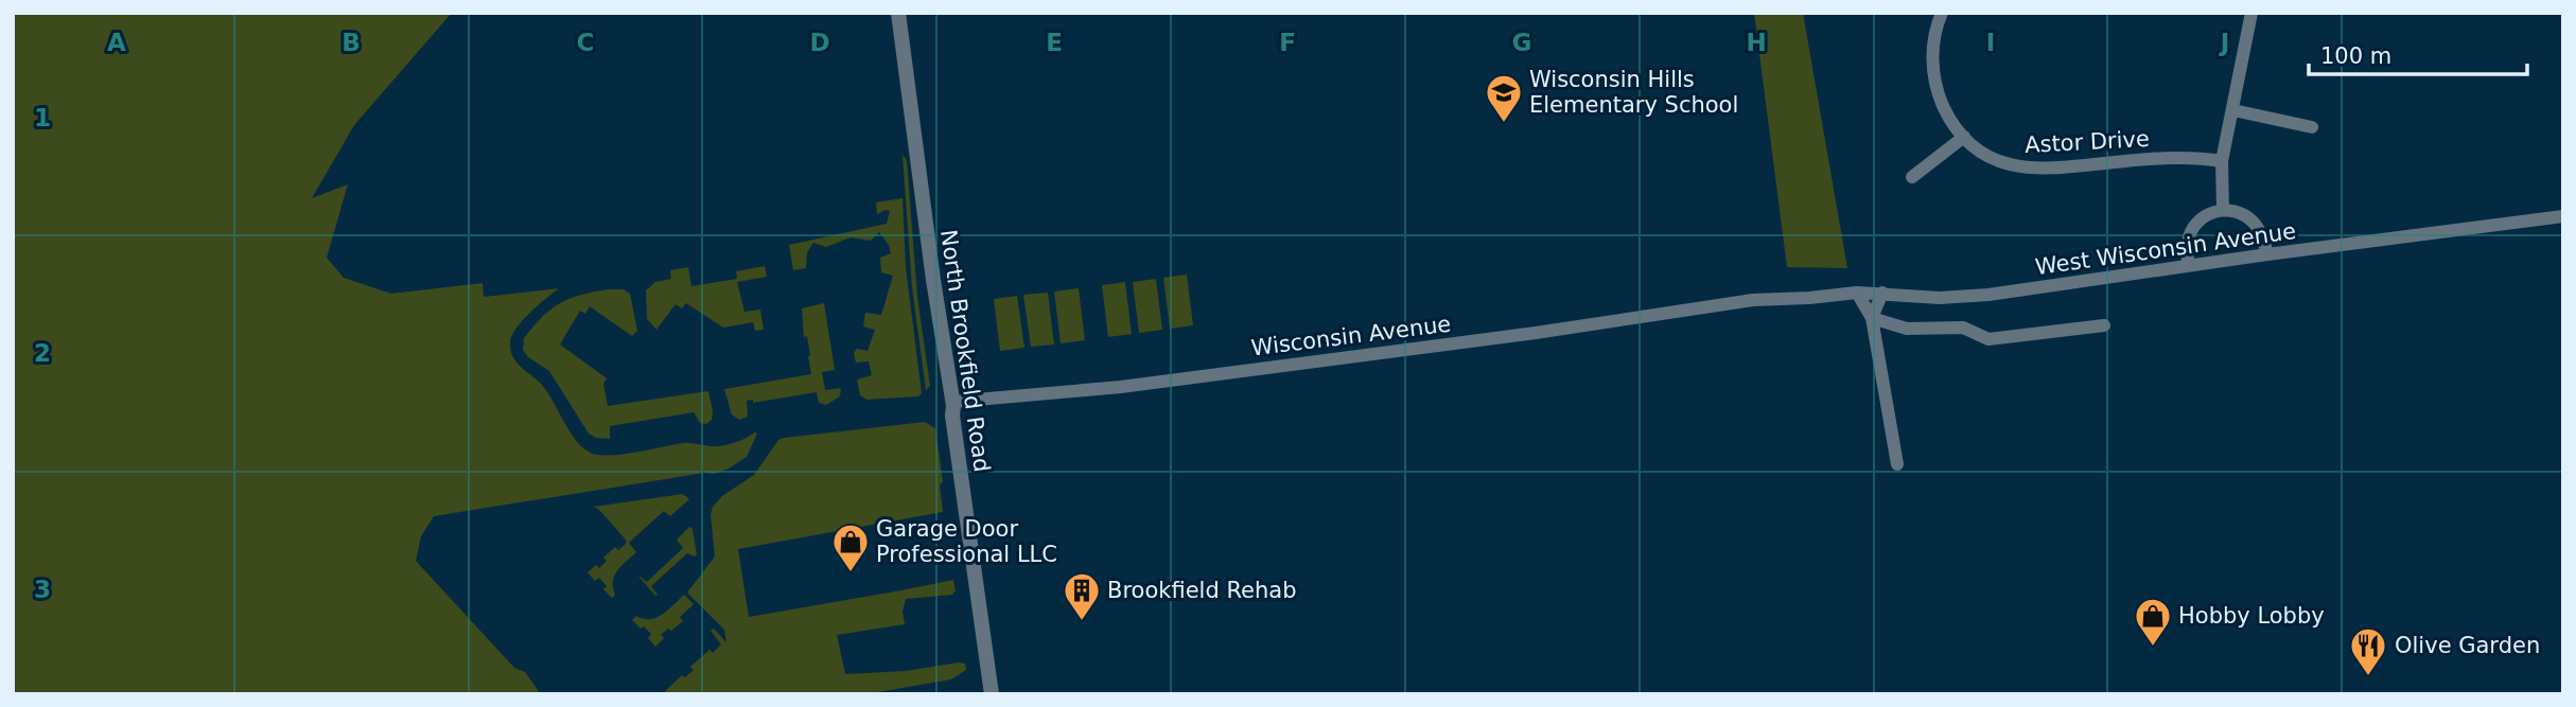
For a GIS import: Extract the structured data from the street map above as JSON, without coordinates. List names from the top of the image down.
{
  "streets": {
    "street": [
      "Astor Drive",
      "West Wisconsin Avenue",
      "Wisconsin Avenue",
      "North Brookfield Road"
    ]
  },
  "crossings": [
    ["West Wisconsin Avenue", "Wisconsin Avenue"],
    ["Wisconsin Avenue", "North Brookfield Road"]
  ],
  "places": {
    "school or university": ["Wisconsin Hills Elementary School"],
    "shop": ["Garage Door Professional LLC", "Hobby Lobby"],
    "building": ["Brookfield Rehab"],
    "restaurant": ["Olive Garden"]
  },
  "scale_bar": "100 m",
  "grid": {
    "columns": [
      "A",
      "B",
      "C",
      "D",
      "E",
      "F",
      "G",
      "H",
      "I",
      "J"
    ],
    "rows": ["1", "2", "3"]
  }
}
